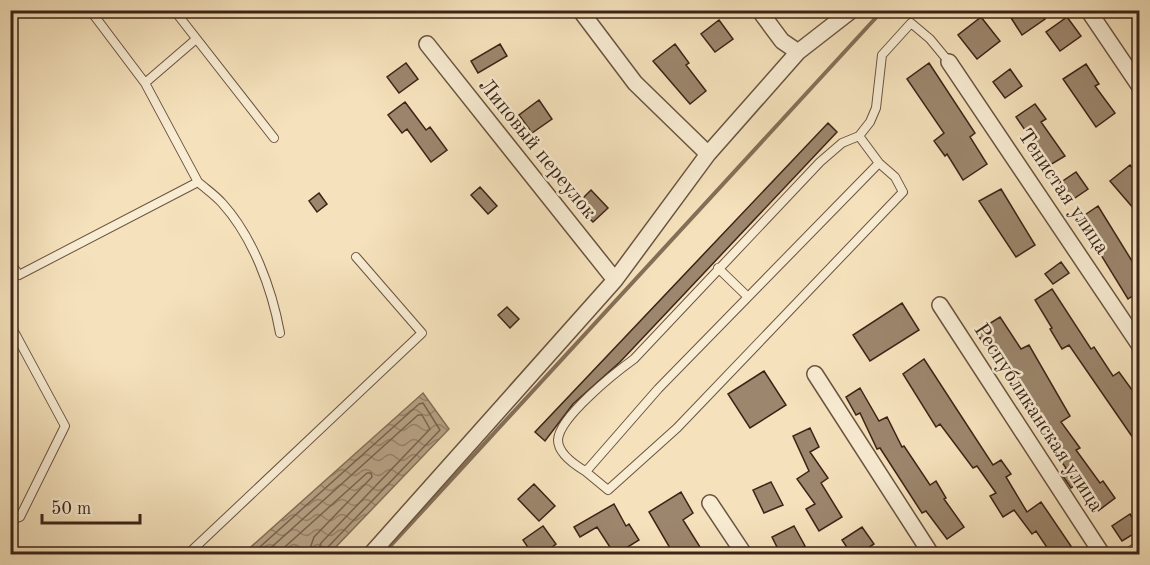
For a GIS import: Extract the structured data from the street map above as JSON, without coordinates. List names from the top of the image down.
{
  "streets": {
    "street": ["Липовый переулок", "Тенистая улица", "Республиканская улица"]
  },
  "scale_bar": "50 m"
}
